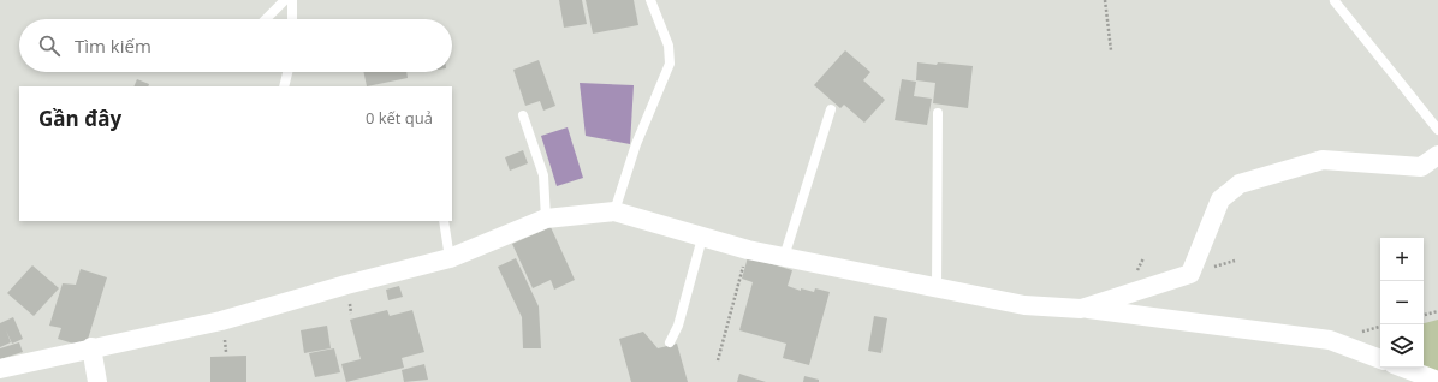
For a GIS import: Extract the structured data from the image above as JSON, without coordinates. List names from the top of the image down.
{
  "page": {
    "search": "Tìm kiếm",
    "heading": ["Gần đây", "0 kết quả"],
    "map_buttons": ["+", "−"]
  }
}
